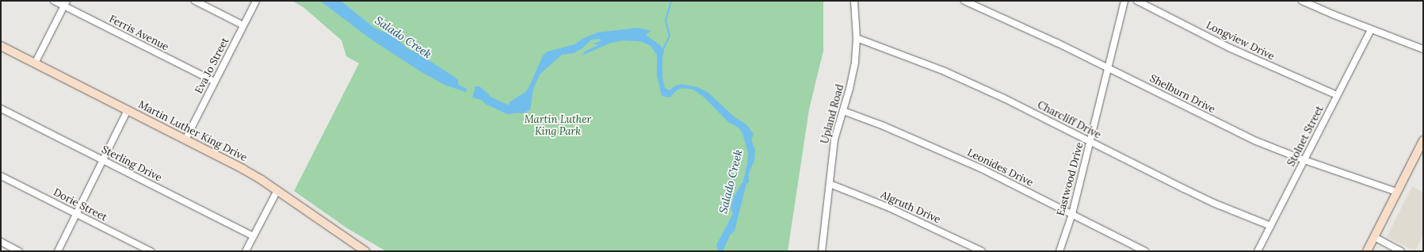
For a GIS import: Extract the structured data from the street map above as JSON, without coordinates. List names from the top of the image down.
{
  "streets": {
    "main road": ["Martin Luther King Drive"],
    "street": [
      "Ferris Avenue",
      "Longview Drive",
      "Eva Jo Street",
      "Shelburn Drive",
      "Upland Road",
      "Charcliff Drive",
      "Stolnet Street",
      "Sterling Drive",
      "Leonides Drive",
      "Eastwood Drive",
      "Dorie Street",
      "Algruth Drive"
    ]
  },
  "crossings": [
    ["Ferris Avenue", "Eva Jo Street"],
    ["Longview Drive", "Stolnet Street"],
    ["Eva Jo Street", "Martin Luther King Drive"],
    ["Shelburn Drive", "Stolnet Street"],
    ["Shelburn Drive", "Eastwood Drive"],
    ["Upland Road", "Charcliff Drive"],
    ["Upland Road", "Leonides Drive"],
    ["Upland Road", "Algruth Drive"],
    ["Charcliff Drive", "Stolnet Street"],
    ["Charcliff Drive", "Eastwood Drive"],
    ["Leonides Drive", "Eastwood Drive"]
  ],
  "water": ["Salado Creek"],
  "parks": ["Martin Luther King Park"]
}
